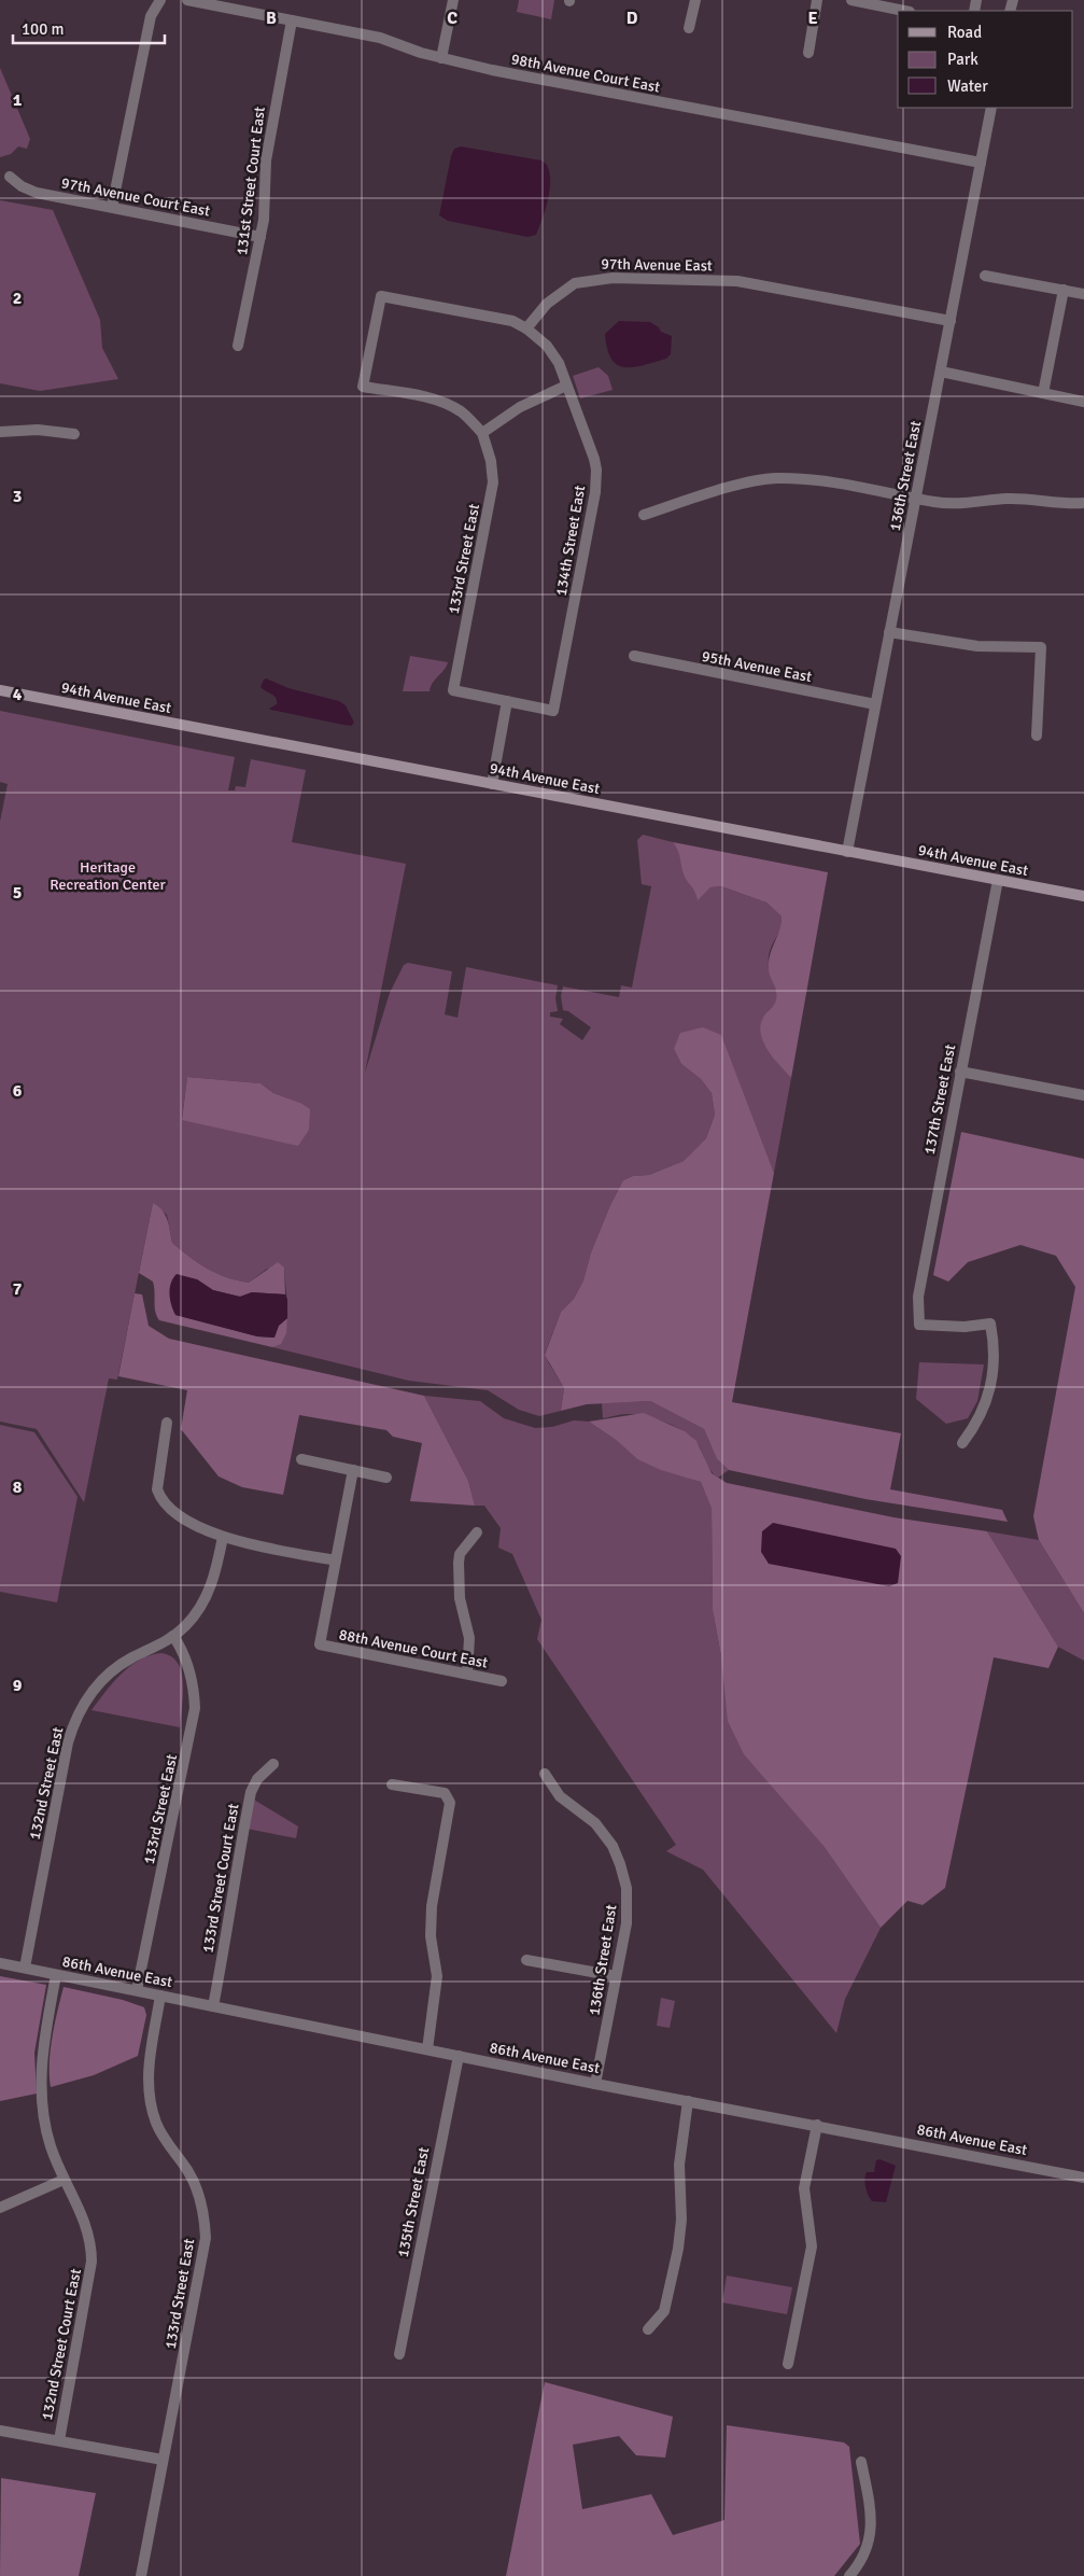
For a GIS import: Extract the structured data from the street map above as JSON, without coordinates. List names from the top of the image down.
{
  "streets": {
    "main road": ["94th Avenue East"],
    "street": [
      "98th Avenue Court East",
      "131st Street Court East",
      "97th Avenue Court East",
      "97th Avenue East",
      "136th Street East",
      "134th Street East",
      "133rd Street East",
      "95th Avenue East",
      "137th Street East",
      "88th Avenue Court East",
      "132nd Street East",
      "133rd Street Court East",
      "86th Avenue East",
      "135th Street East",
      "132nd Street Court East"
    ]
  },
  "crossings": [
    ["98th Avenue Court East", "131st Street Court East"],
    ["98th Avenue Court East", "136th Street East"],
    ["131st Street Court East", "97th Avenue Court East"],
    ["97th Avenue East", "136th Street East"],
    ["97th Avenue East", "134th Street East"],
    ["136th Street East", "95th Avenue East"],
    ["136th Street East", "94th Avenue East"],
    ["136th Street East", "86th Avenue East"],
    ["134th Street East", "133rd Street East"],
    ["133rd Street East", "132nd Street East"],
    ["133rd Street East", "86th Avenue East"],
    ["94th Avenue East", "137th Street East"],
    ["132nd Street East", "86th Avenue East"],
    ["133rd Street Court East", "86th Avenue East"],
    ["86th Avenue East", "135th Street East"],
    ["86th Avenue East", "132nd Street Court East"]
  ],
  "parks": ["Heritage Recreation Center"],
  "legend": ["Road", "Park", "Water"],
  "scale_bar": "100 m",
  "grid": {
    "columns": [
      "B",
      "C",
      "D",
      "E"
    ],
    "rows": [
      "1",
      "2",
      "3",
      "4",
      "5",
      "6",
      "7",
      "8",
      "9"
    ]
  }
}
